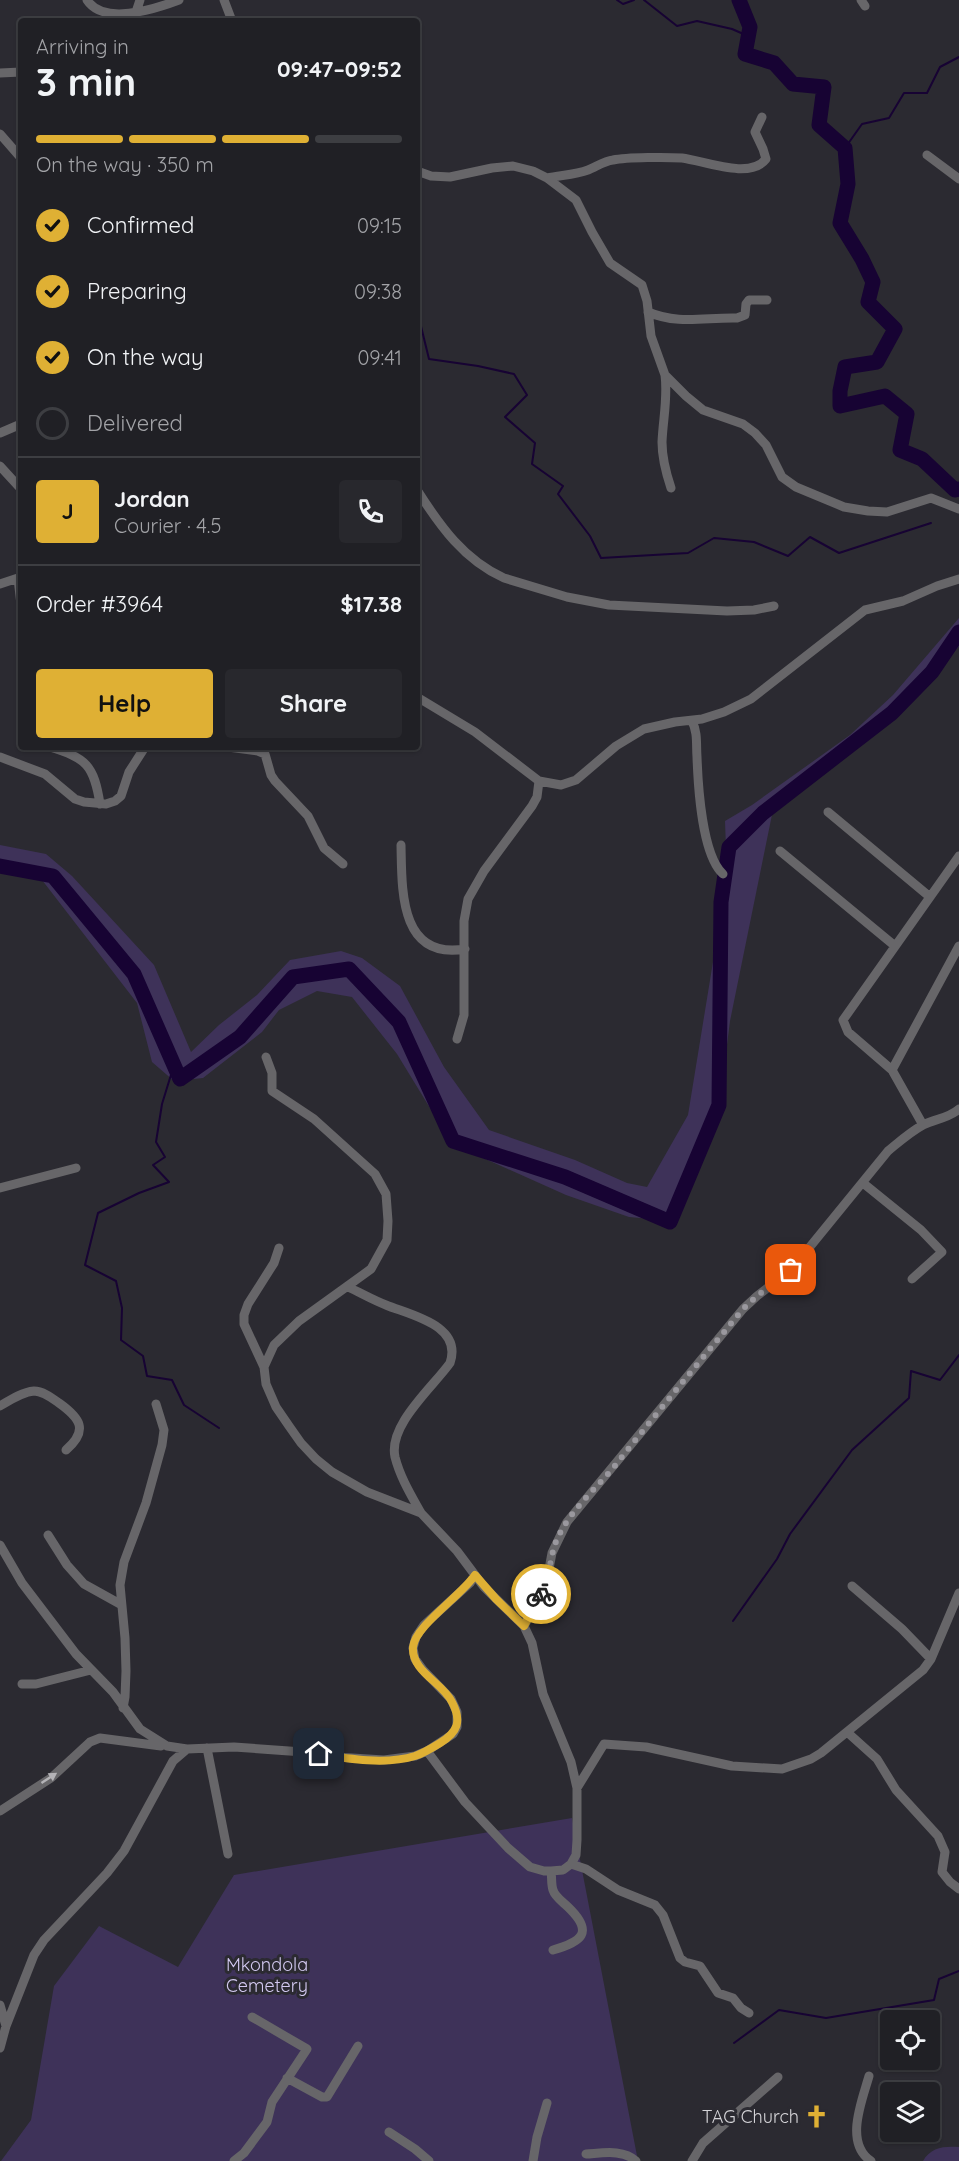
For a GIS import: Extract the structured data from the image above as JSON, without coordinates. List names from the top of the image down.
{
  "parks": ["Mkondola Cemetery"],
  "places": {
    "church": ["TAG Church"]
  },
  "page": {
    "heading": ["3 min", "Arriving in", "09:47–09:52"],
    "panel": [
      "Jordan",
      "Courier · 4.5",
      "Order #3964",
      "$17.38"
    ],
    "bar": "On the way · 350 m",
    "list": [
      ["Confirmed", "09:15"],
      ["Preparing", "09:38"],
      ["On the way", "09:41"],
      "Delivered"
    ],
    "round": "J",
    "buttons": ["Help", "Share"]
  }
}
